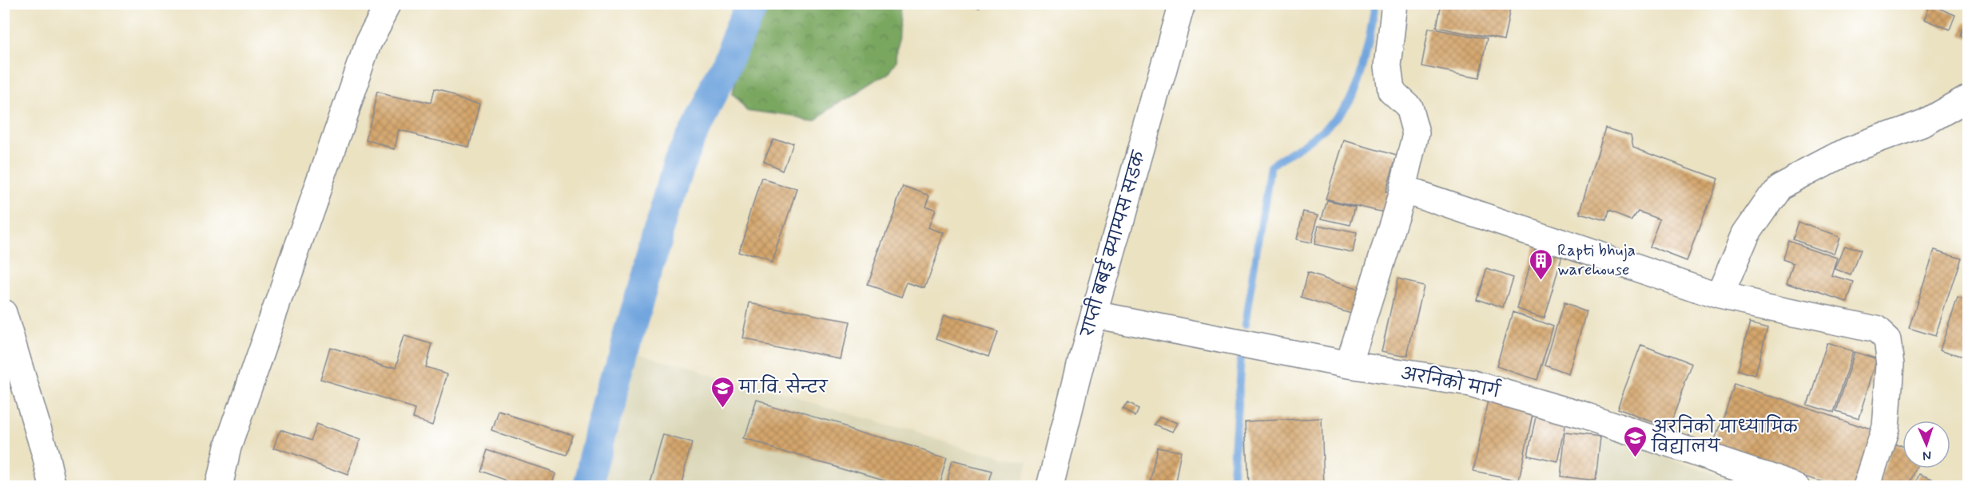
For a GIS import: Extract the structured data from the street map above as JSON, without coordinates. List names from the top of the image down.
{
  "streets": {
    "street": ["राप्ती बबई क्याम्पस सडक", "अरनिको मार्ग"]
  },
  "crossings": [
    ["राप्ती बबई क्याम्पस सडक", "अरनिको मार्ग"]
  ],
  "places": {
    "building": ["Rapti bhuja warehouse"],
    "school or university": ["मा.वि. सेन्टर", "अरनिको माध्यामिक विद्यालय"]
  },
  "north": "bottom"
}
